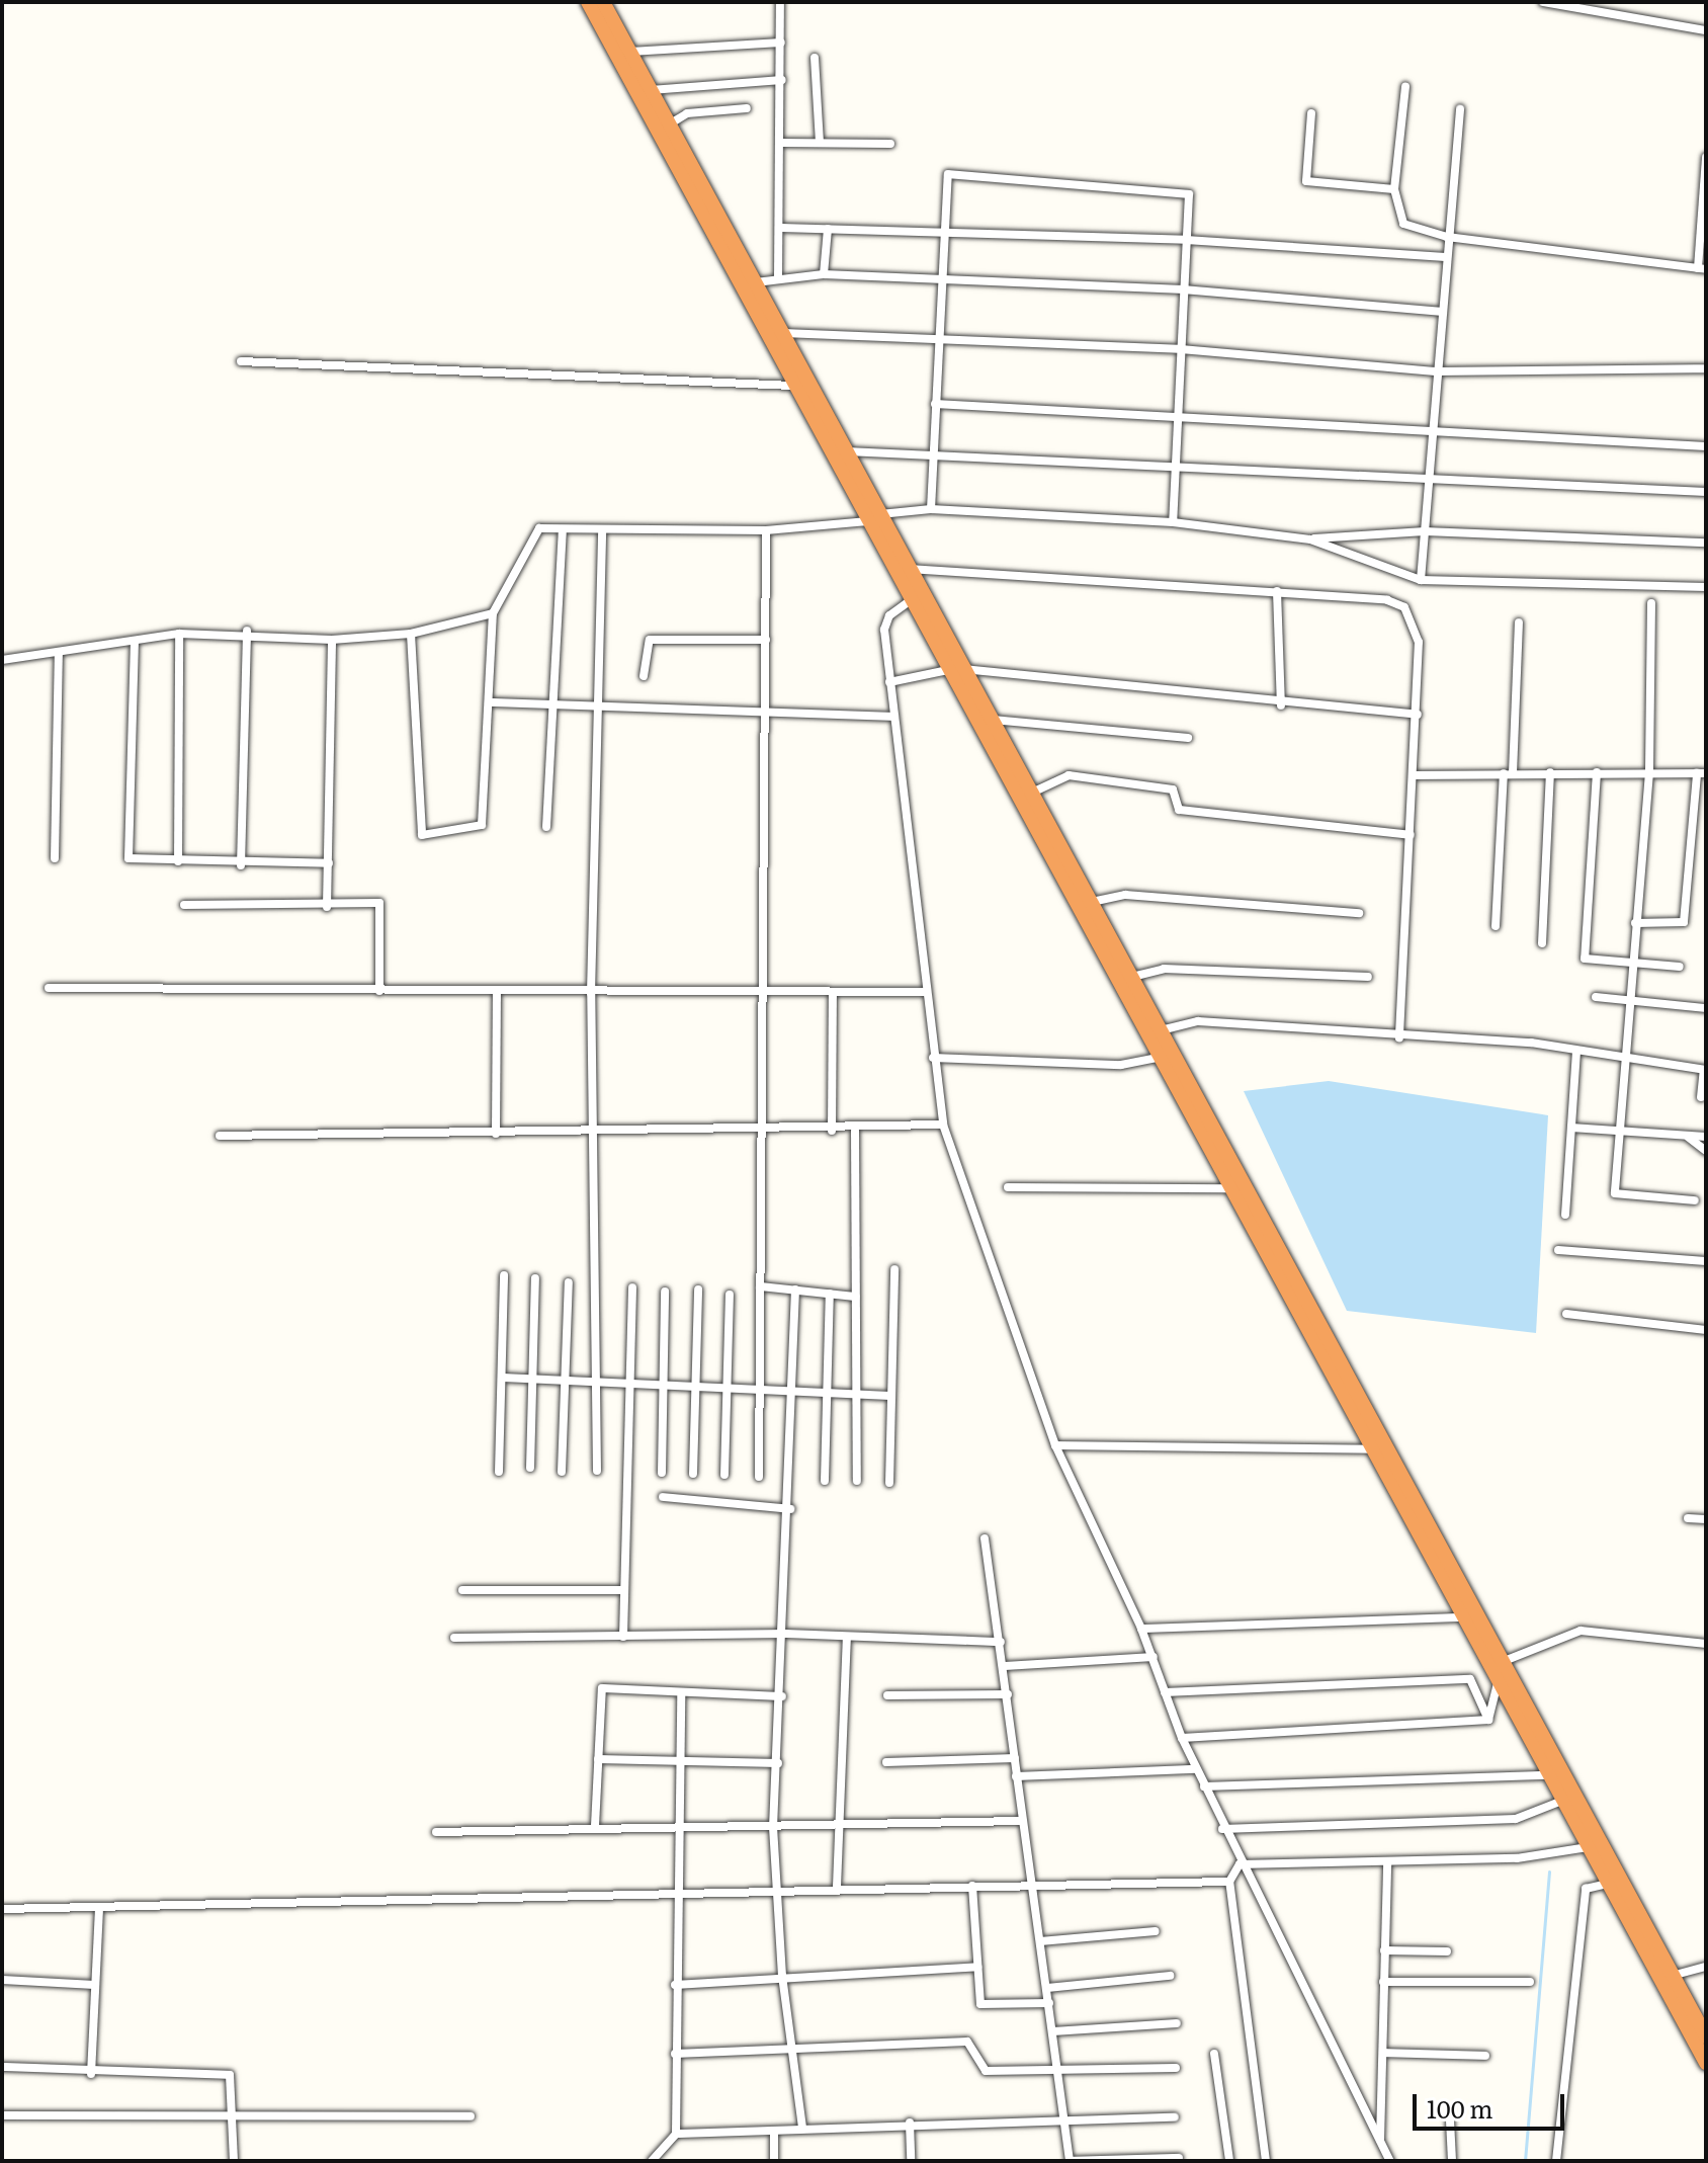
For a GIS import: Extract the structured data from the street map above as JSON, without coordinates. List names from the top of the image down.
{
  "scale_bar": "100 m"
}
